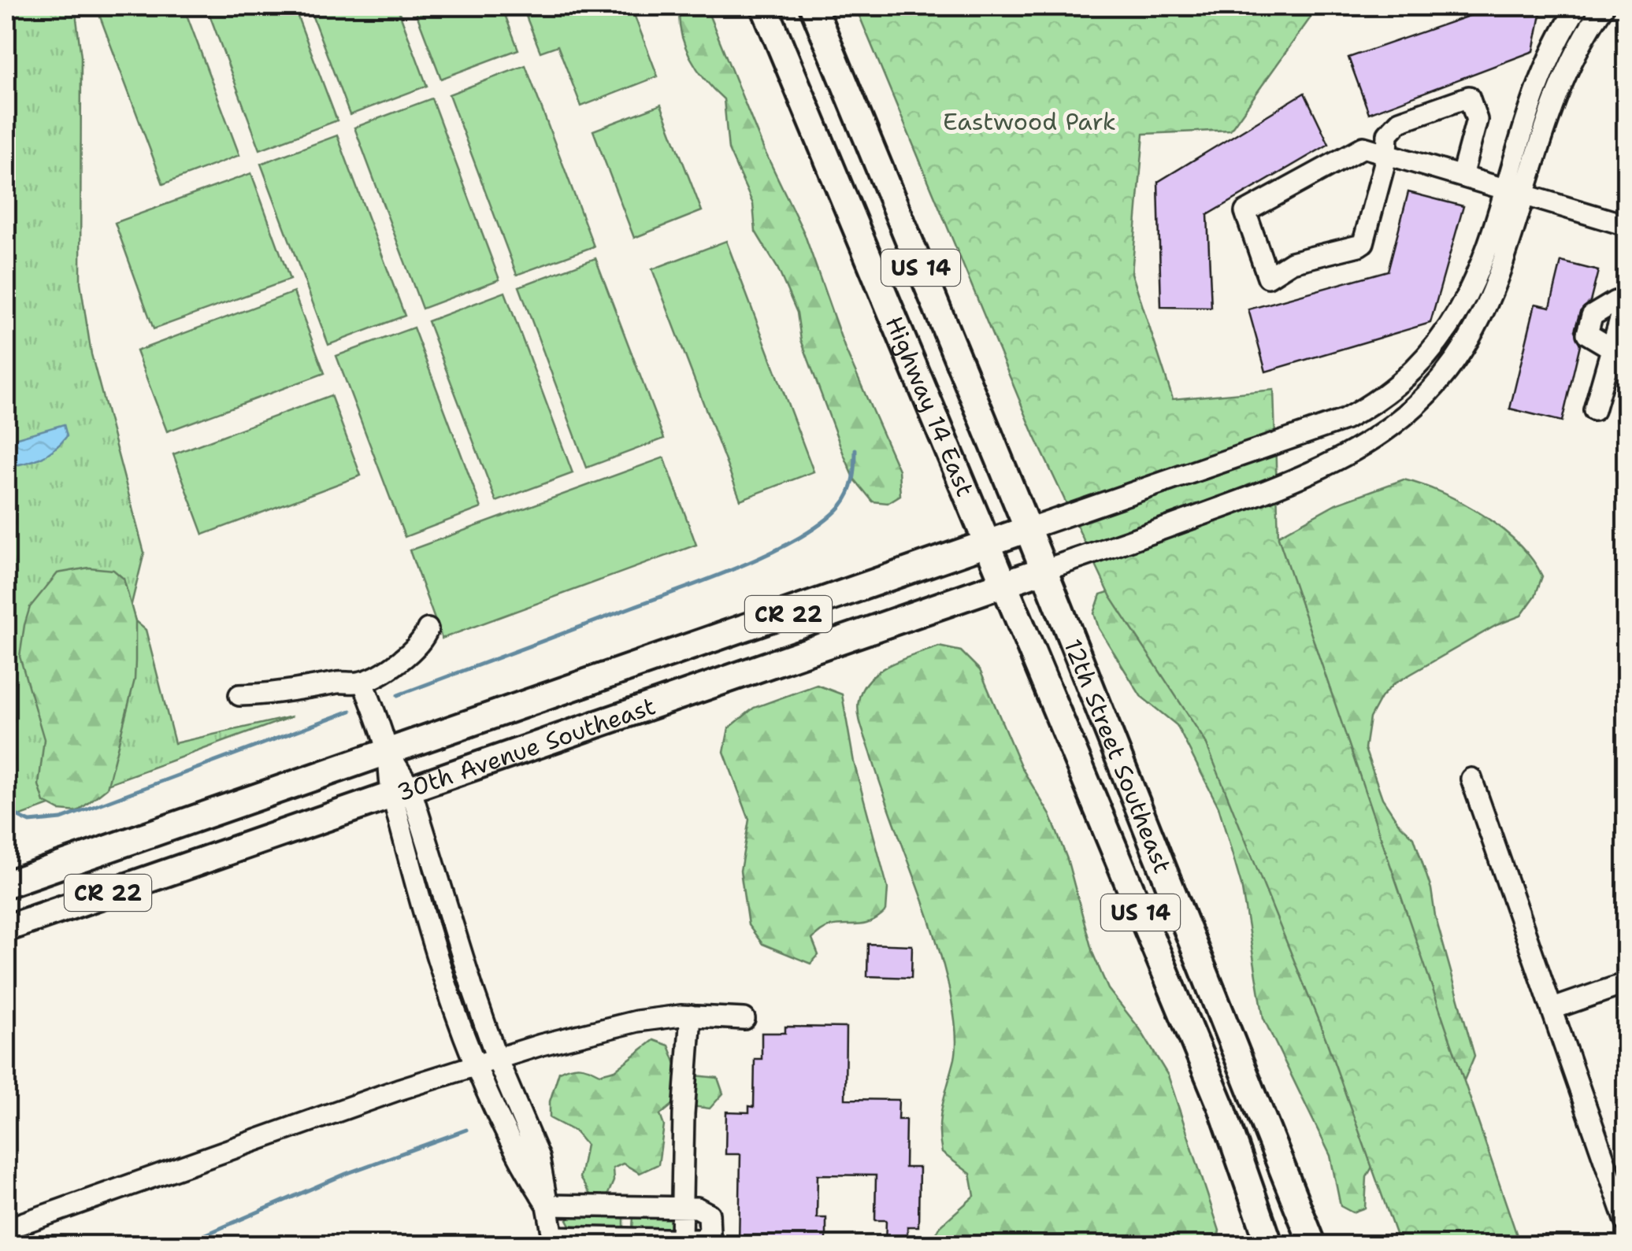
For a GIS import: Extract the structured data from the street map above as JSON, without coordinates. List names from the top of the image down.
{
  "streets": {
    "main road": [
      "US 14",
      "Highway 14 East",
      "CR 22",
      "30th Avenue Southeast",
      "12th Street Southeast"
    ]
  },
  "crossings": [
    ["Highway 14 East", "30th Avenue Southeast"],
    ["Highway 14 East", "12th Street Southeast"],
    ["30th Avenue Southeast", "12th Street Southeast"]
  ],
  "parks": ["Eastwood Park"]
}
